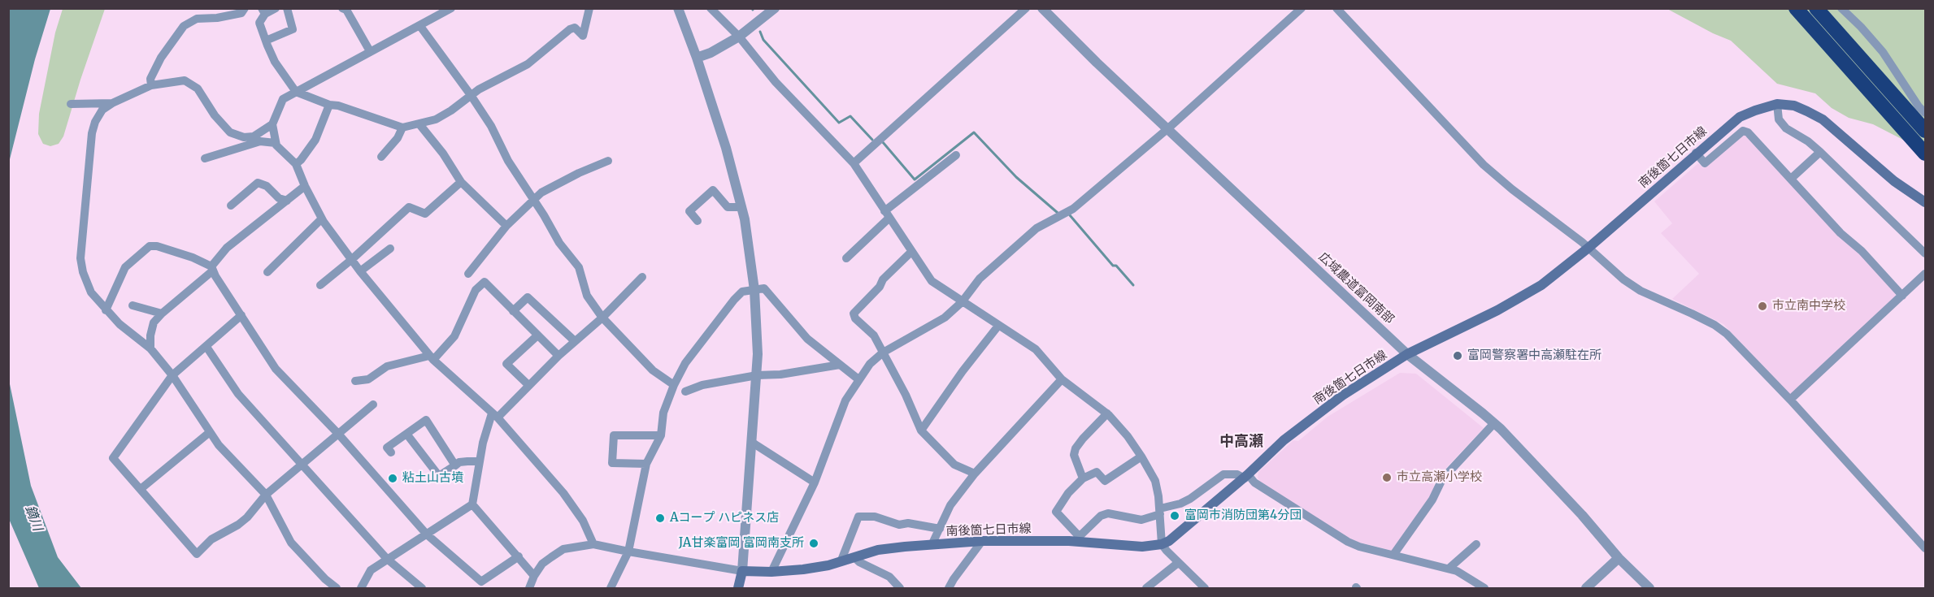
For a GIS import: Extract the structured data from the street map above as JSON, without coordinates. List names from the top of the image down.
{
  "streets": {
    "main road": ["南後箇七日市線"],
    "street": ["広域農道富岡南部"]
  },
  "crossings": [
    ["南後箇七日市線", "広域農道富岡南部"]
  ],
  "districts": ["中高瀬"],
  "water": ["鏑川"],
  "places": [
    "市立南中学校",
    "富岡警察署中高瀬駐在所",
    "市立高瀬小学校",
    "粘土山古墳",
    "富岡市消防団第4分団",
    "Aコープ ハピネス店",
    "JA甘楽富岡 富岡南支所"
  ]
}
